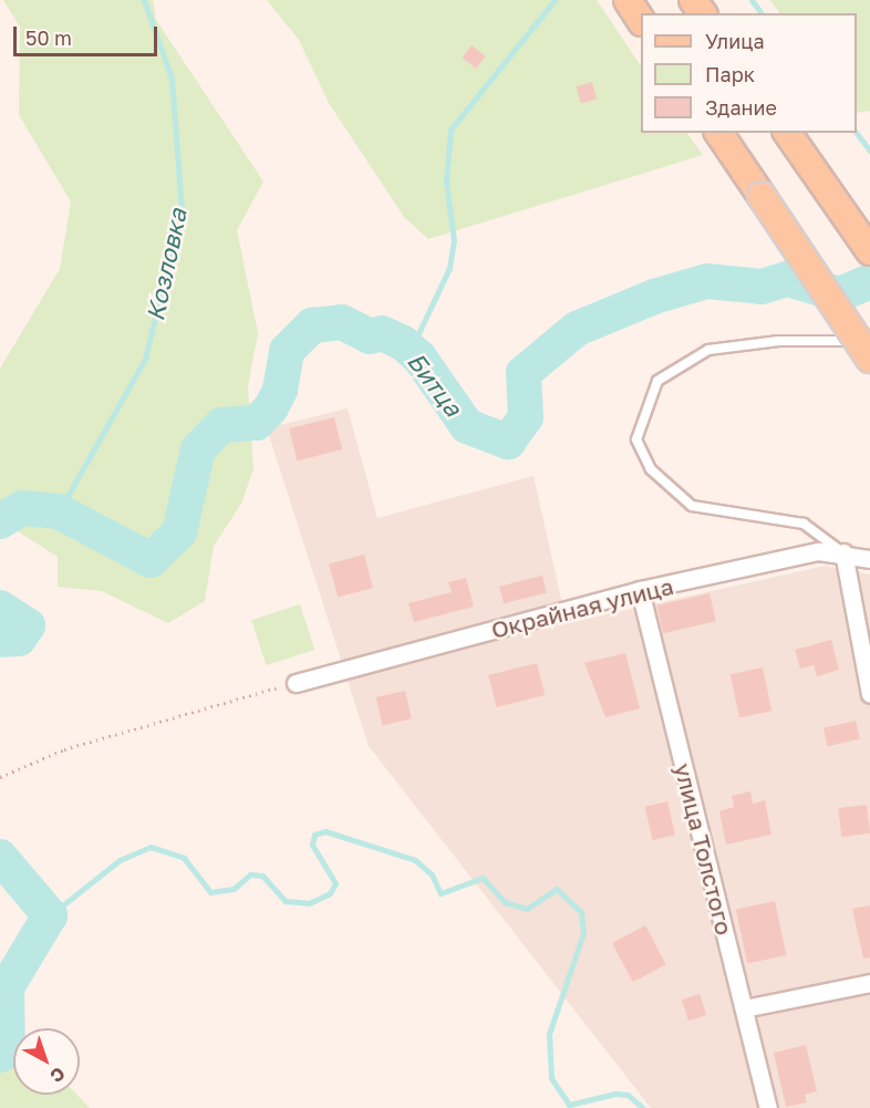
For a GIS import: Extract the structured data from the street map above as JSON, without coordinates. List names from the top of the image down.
{
  "streets": {
    "street": ["Окрайная улица", "улица Толстого"]
  },
  "crossings": [
    ["Окрайная улица", "улица Толстого"]
  ],
  "water": ["Козловка", "Битца"],
  "legend": ["Улица", "Парк", "Здание"],
  "scale_bar": "50 m",
  "north": "bottom right"
}
